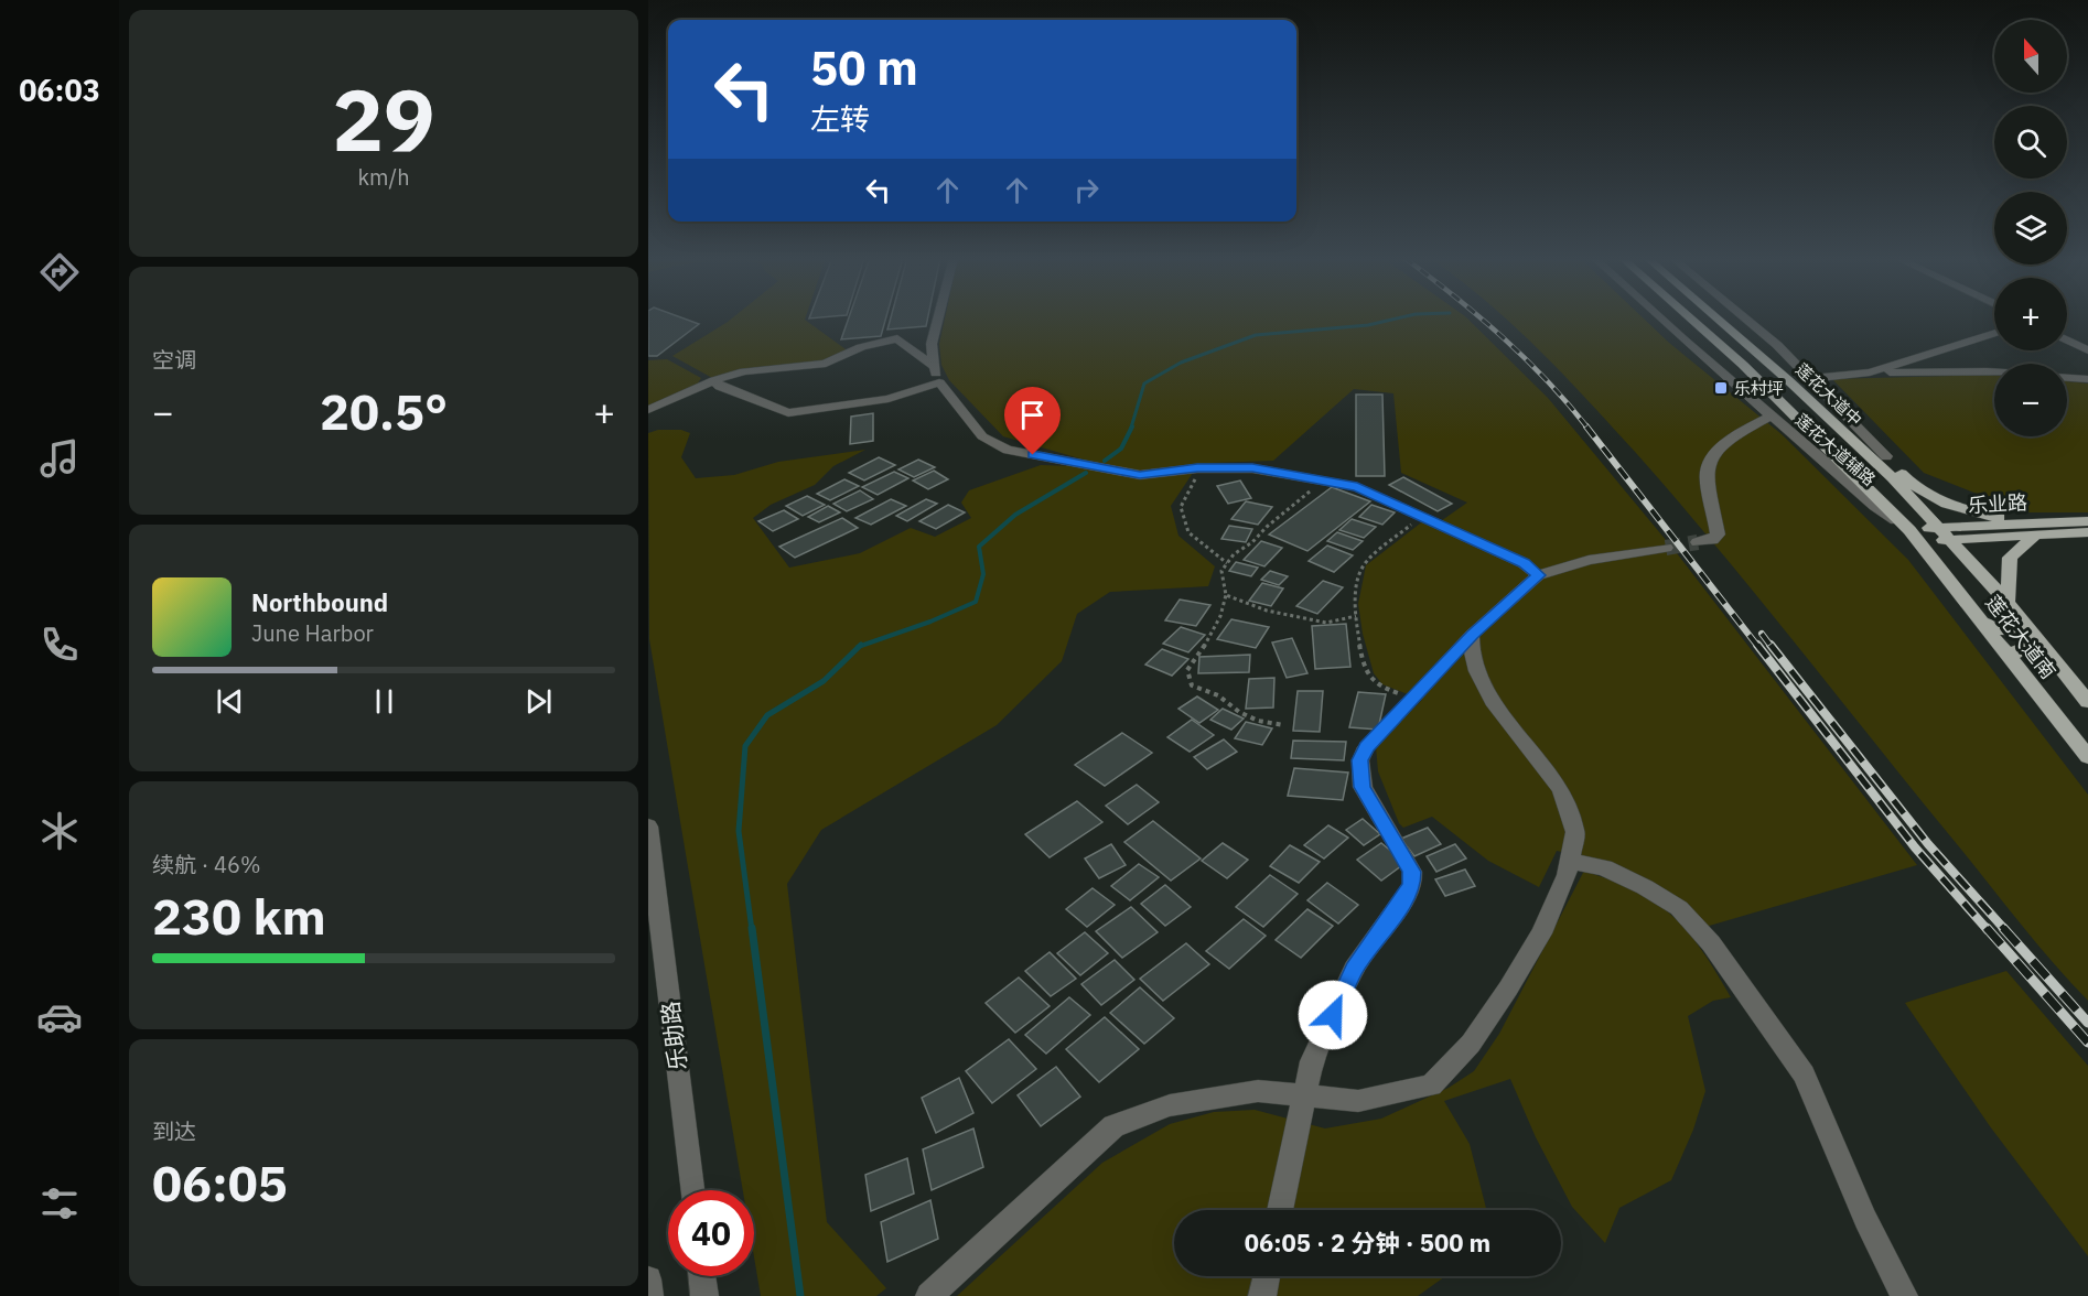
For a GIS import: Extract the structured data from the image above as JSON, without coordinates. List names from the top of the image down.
{
  "streets": {
    "main road": ["莲花大道中", "乐业路", "莲花大道南"],
    "street": ["莲花大道辅路", "乐助路"]
  },
  "crossings": [
    ["莲花大道中", "莲花大道辅路"],
    ["莲花大道中", "乐业路"],
    ["莲花大道中", "莲花大道南"],
    ["莲花大道辅路", "乐业路"],
    ["莲花大道辅路", "莲花大道南"],
    ["乐业路", "莲花大道南"]
  ],
  "places": {
    "transit": ["乐村坪"]
  },
  "north": "top",
  "page": {
    "tabs": "06:03",
    "tile": [
      ["29", "km/h"],
      "空调",
      ["续航 · 46%", "230 km"],
      ["到达", "06:05"]
    ],
    "map_buttons": ["+", "−"],
    "turn": ["50 m", "左转"],
    "heat": ["−", "20.5°", "+"],
    "song": ["Northbound", "June Harbor"],
    "limit": "40",
    "trip": "06:05 · 2 分钟 · 500 m"
  }
}
